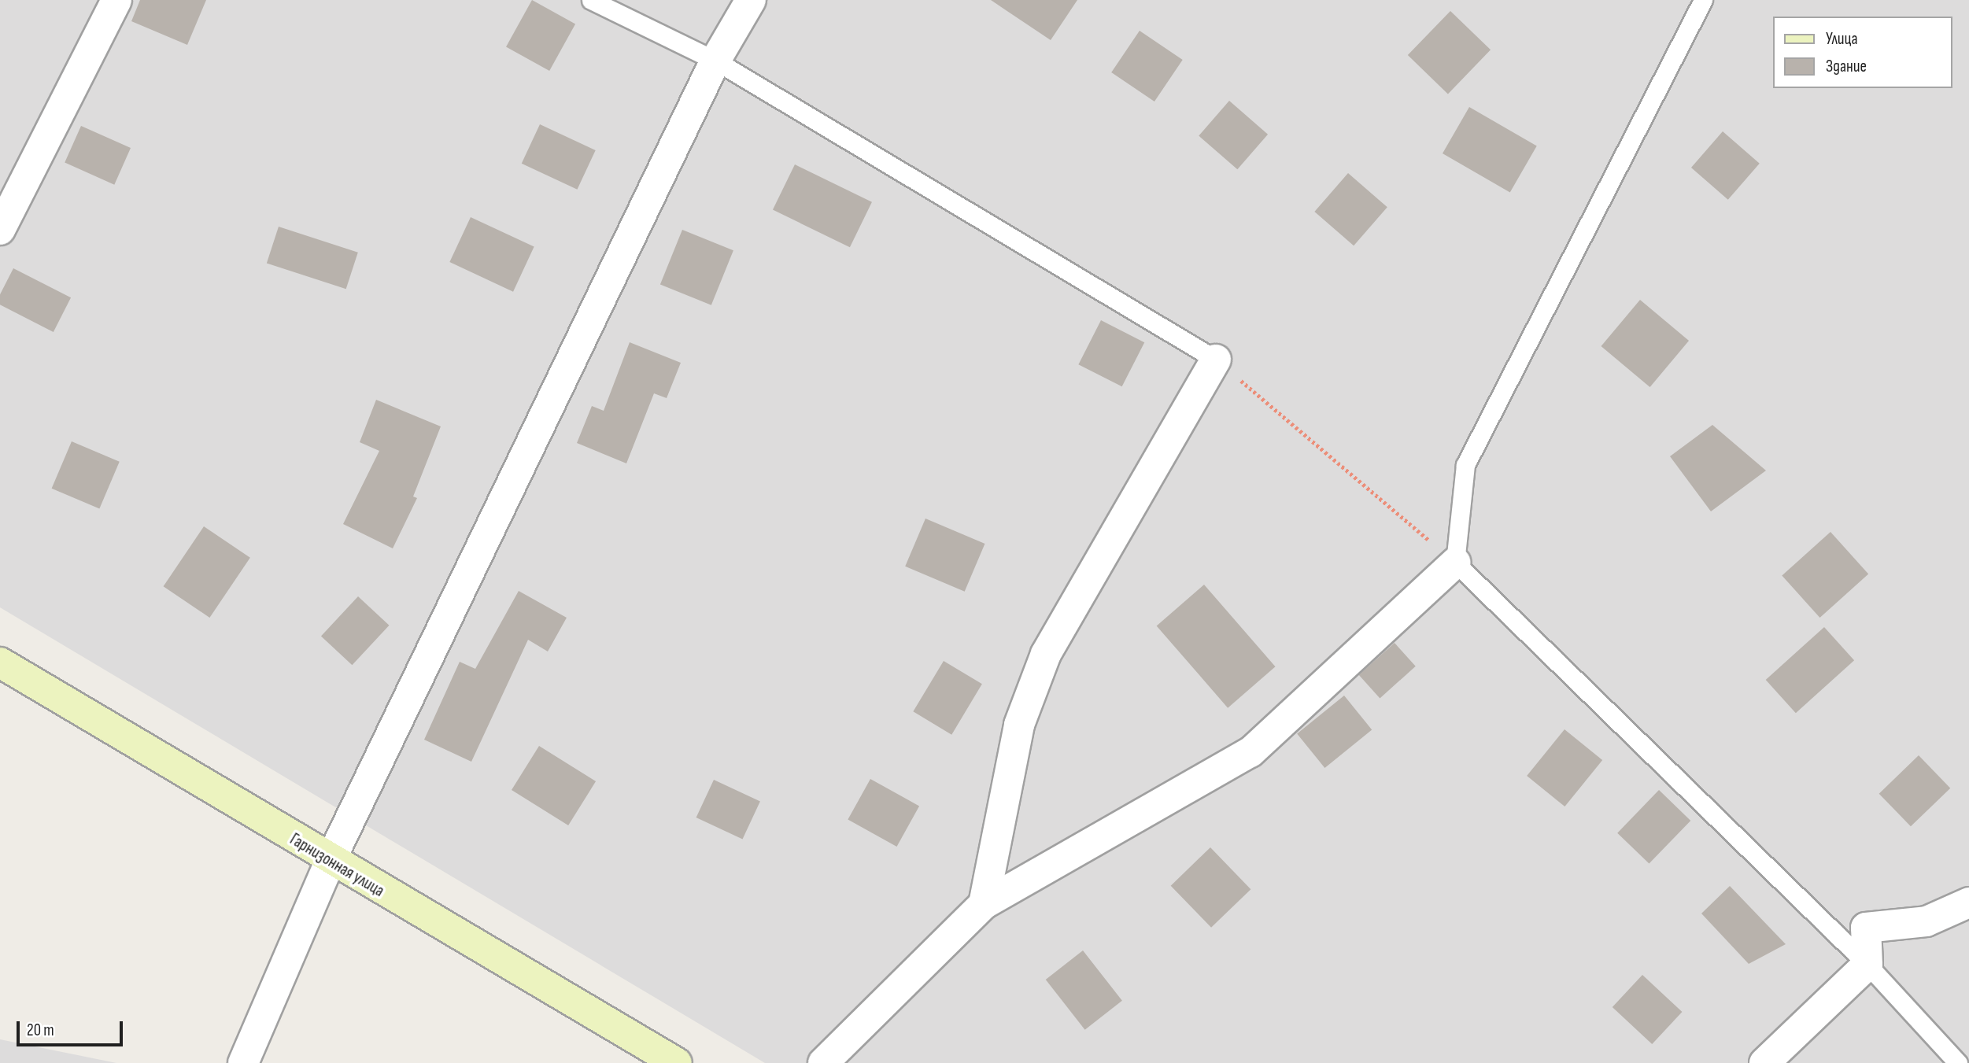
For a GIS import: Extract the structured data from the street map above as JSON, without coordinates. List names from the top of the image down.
{
  "streets": {
    "street": ["Гарнизонная улица"]
  },
  "legend": ["Улица", "Здание"],
  "scale_bar": "20 m"
}
